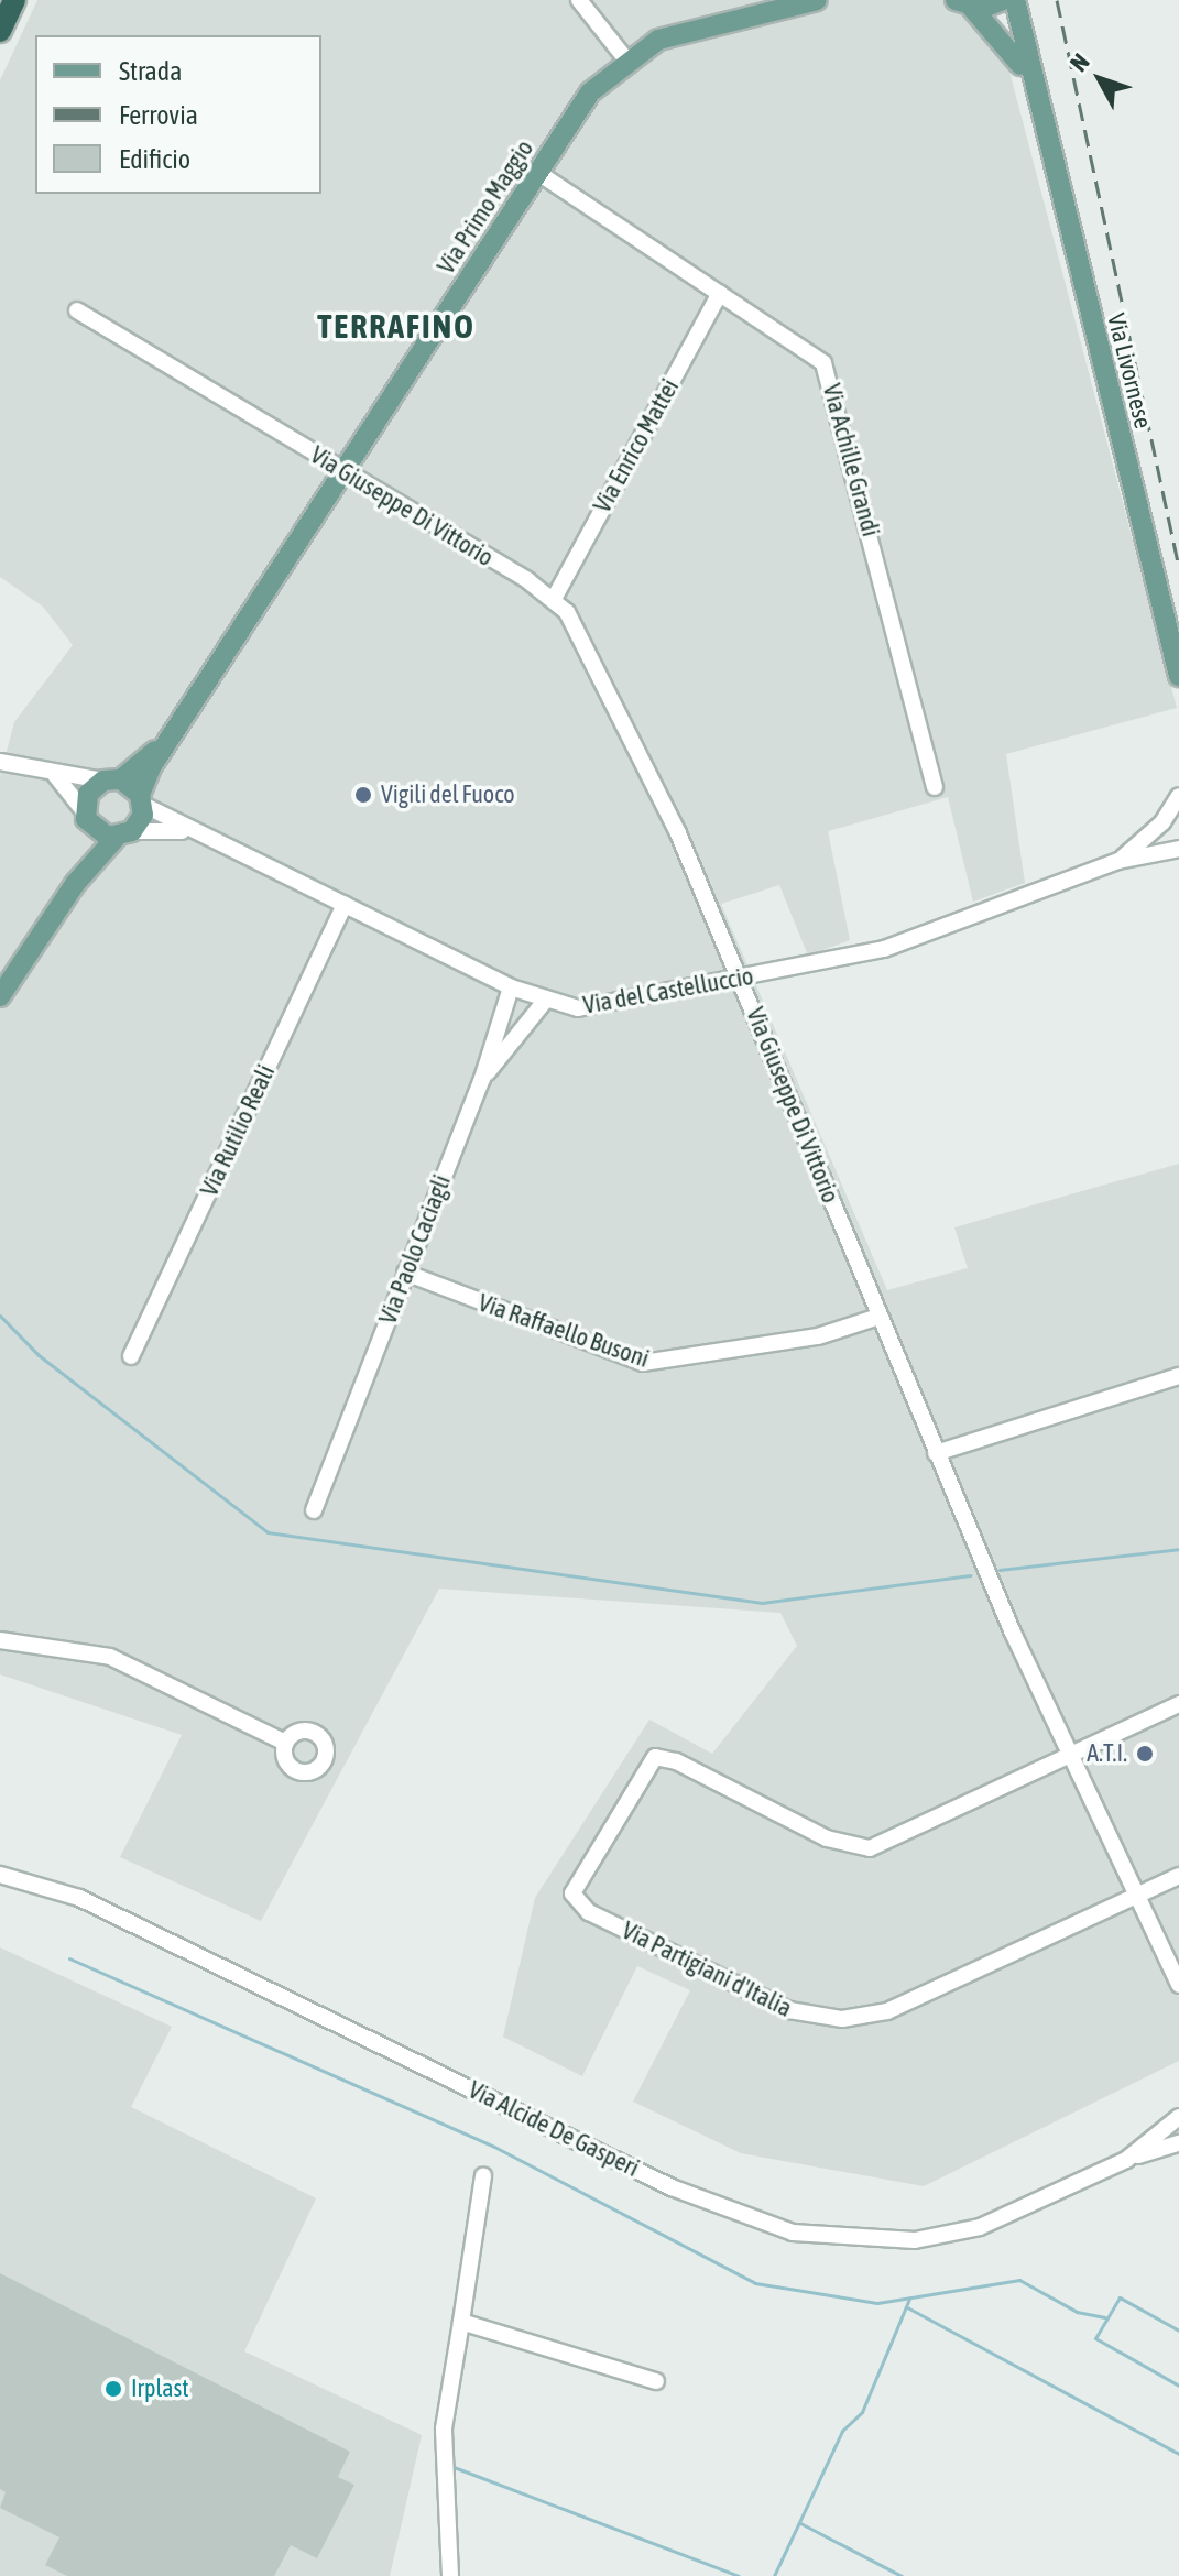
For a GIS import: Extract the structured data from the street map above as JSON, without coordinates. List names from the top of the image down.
{
  "streets": {
    "main road": ["Via Primo Maggio", "Via Livornese"],
    "street": [
      "Via Enrico Mattei",
      "Via Achille Grandi",
      "Via Giuseppe Di Vittorio",
      "Via del Castelluccio",
      "Via Rutilio Reali",
      "Via Paolo Caciagli",
      "Via Raffaello Busoni",
      "Via Partigiani d'Italia",
      "Via Alcide De Gasperi"
    ]
  },
  "crossings": [
    ["Via Primo Maggio", "Via Achille Grandi"],
    ["Via Primo Maggio", "Via Giuseppe Di Vittorio"],
    ["Via Primo Maggio", "Via del Castelluccio"],
    ["Via Enrico Mattei", "Via Achille Grandi"],
    ["Via Enrico Mattei", "Via Giuseppe Di Vittorio"],
    ["Via Giuseppe Di Vittorio", "Via del Castelluccio"],
    ["Via Giuseppe Di Vittorio", "Via Raffaello Busoni"],
    ["Via Giuseppe Di Vittorio", "Via Partigiani d'Italia"],
    ["Via del Castelluccio", "Via Rutilio Reali"],
    ["Via del Castelluccio", "Via Paolo Caciagli"],
    ["Via Paolo Caciagli", "Via Raffaello Busoni"]
  ],
  "districts": ["TERRAFINO"],
  "places": ["Vigili del Fuoco", "A.T.I.", "Irplast"],
  "legend": ["Strada", "Ferrovia", "Edificio"],
  "north": "top left"
}
